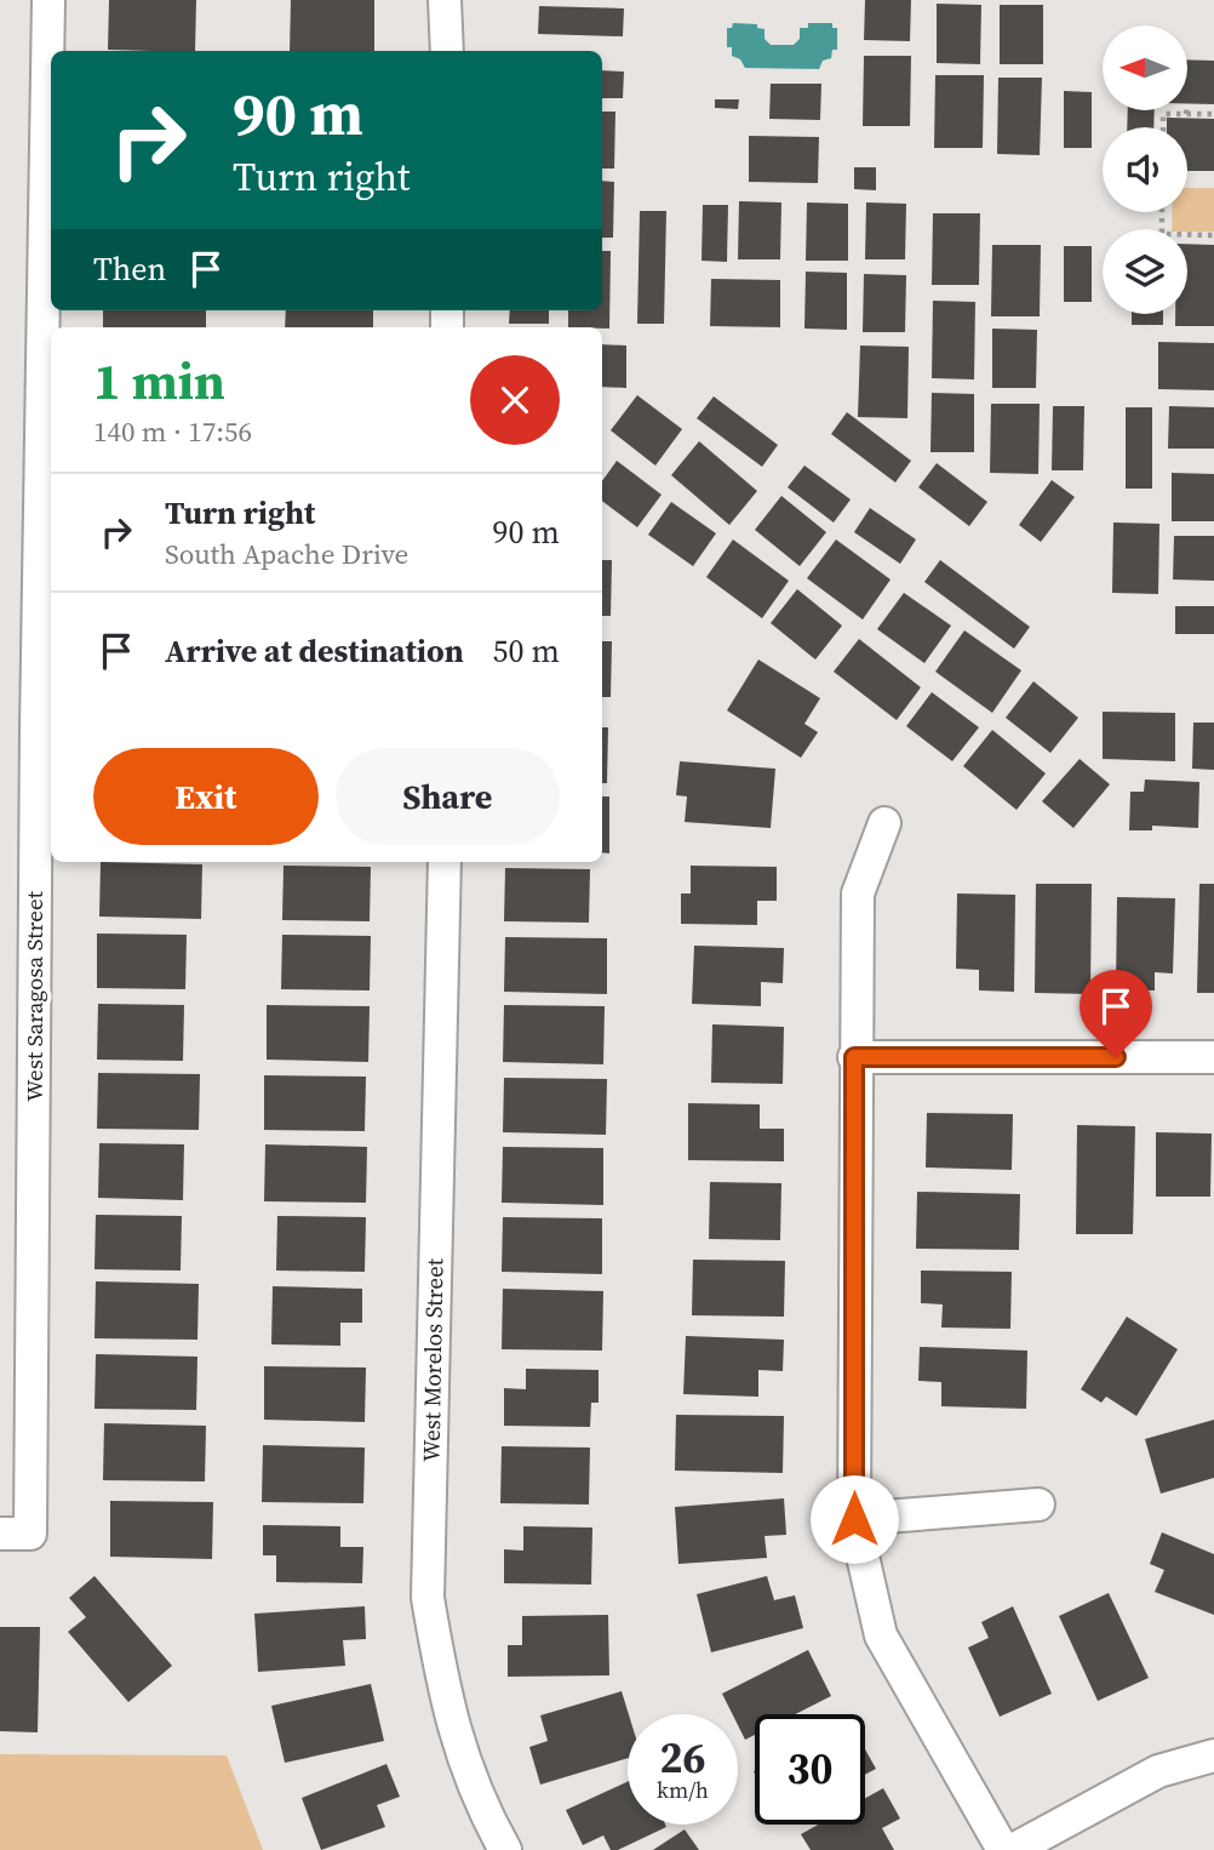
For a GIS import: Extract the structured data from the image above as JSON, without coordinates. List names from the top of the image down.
{
  "streets": {
    "street": ["West Saragosa Street", "West Morelos Street"]
  },
  "north": "left",
  "page": {
    "turn": ["90 m", "Turn right"],
    "then": "Then",
    "heading": ["1 min", "140 m · 17:56"],
    "list": [
      {
        "name": "Turn right",
        "note": "South Apache Drive",
        "value": "90 m"
      },
      {
        "name": "Arrive at destination",
        "value": "50 m"
      }
    ],
    "buttons": ["Exit", "Share"],
    "speed": "26 km/h",
    "limit": "30"
  }
}
